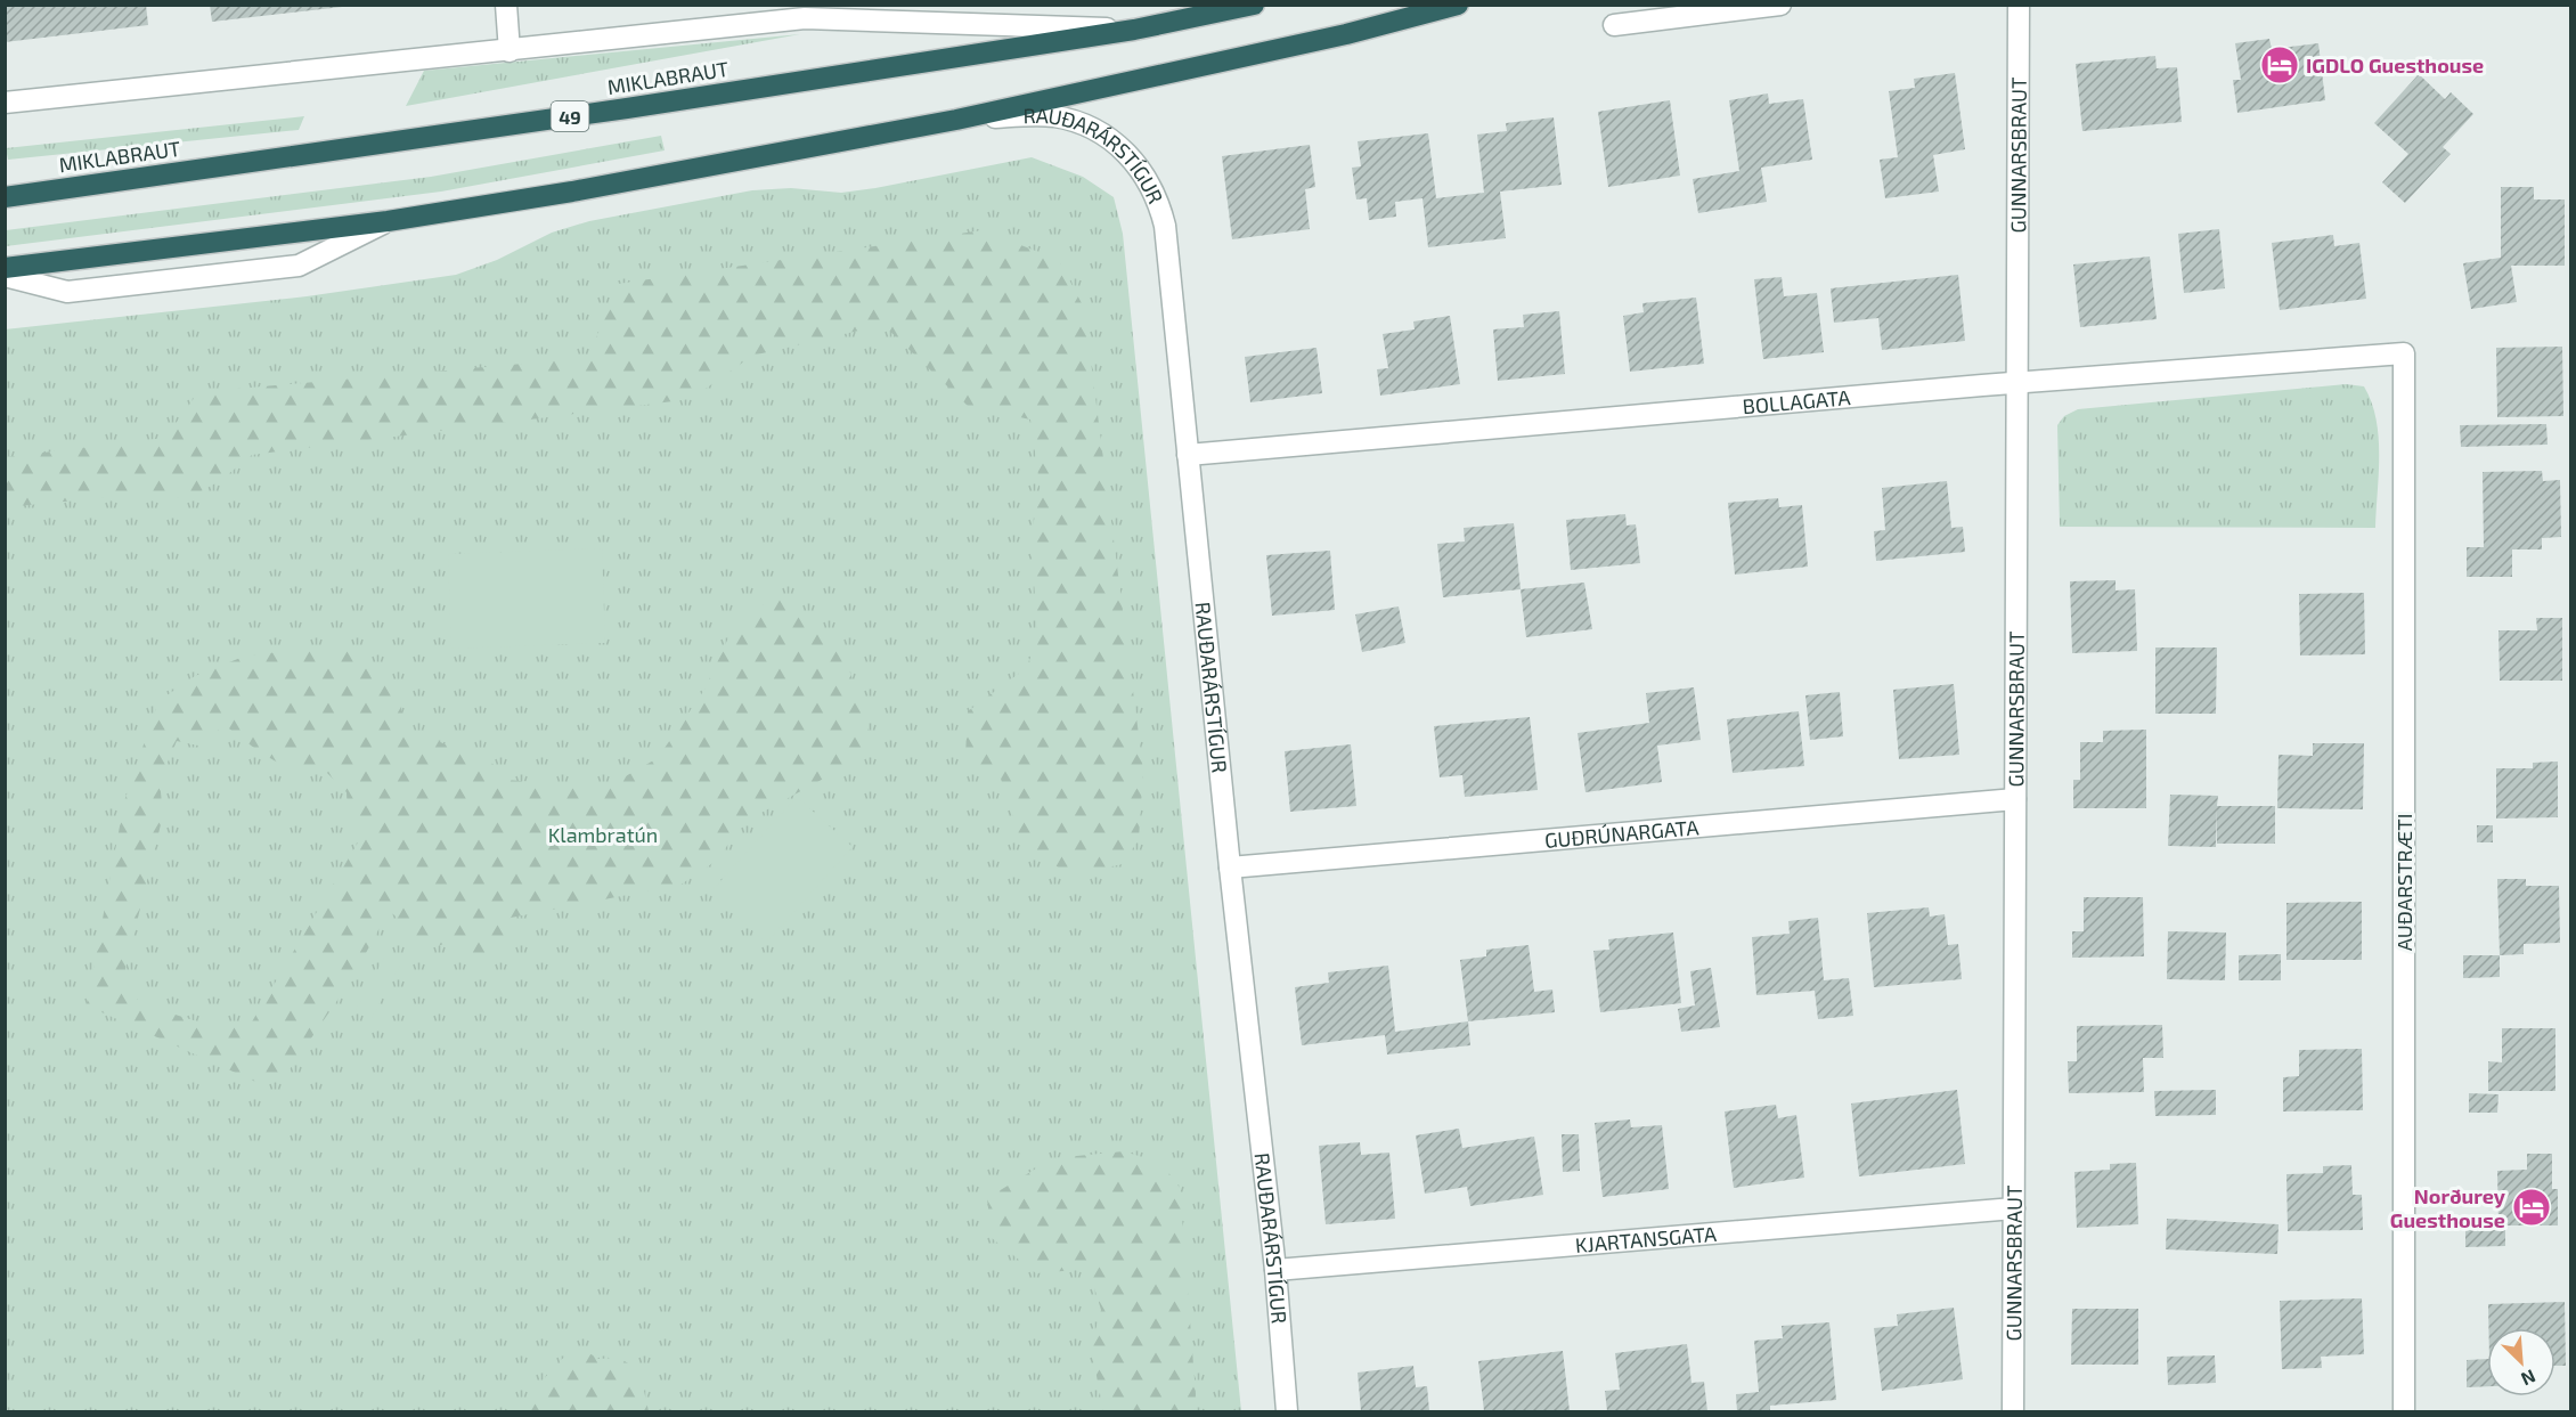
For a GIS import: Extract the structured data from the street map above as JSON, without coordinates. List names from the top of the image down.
{
  "streets": {
    "highway": ["MIKLABRAUT", "49"],
    "street": [
      "GUNNARSBRAUT",
      "RAUÐARÁRSTÍGUR",
      "BOLLAGATA",
      "GUÐRÚNARGATA",
      "AUÐARSTRÆTI",
      "KJARTANSGATA"
    ]
  },
  "crossings": [
    ["GUNNARSBRAUT", "BOLLAGATA"],
    ["GUNNARSBRAUT", "GUÐRÚNARGATA"],
    ["GUNNARSBRAUT", "KJARTANSGATA"],
    ["RAUÐARÁRSTÍGUR", "BOLLAGATA"],
    ["RAUÐARÁRSTÍGUR", "GUÐRÚNARGATA"],
    ["RAUÐARÁRSTÍGUR", "KJARTANSGATA"],
    ["BOLLAGATA", "AUÐARSTRÆTI"]
  ],
  "parks": ["Klambratún"],
  "places": {
    "hotel": ["IGDLO Guesthouse", "Norðurey Guesthouse"]
  },
  "north": "bottom right"
}
